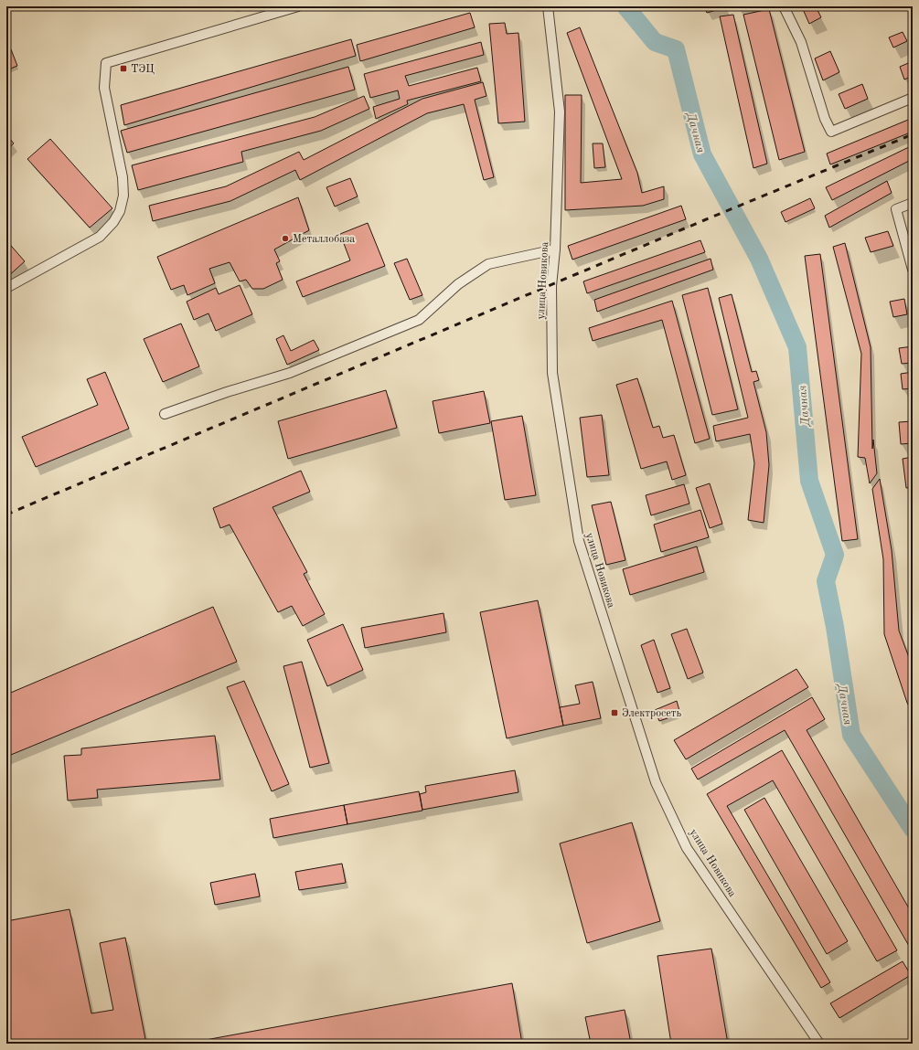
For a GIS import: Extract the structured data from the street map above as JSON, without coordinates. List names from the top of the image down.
{
  "streets": {
    "street": ["улица Новикова"]
  },
  "water": ["Дачная"],
  "places": {
    "transit": ["ТЭЦ", "Электросеть"],
    "other": ["Металлобаза"]
  }
}
